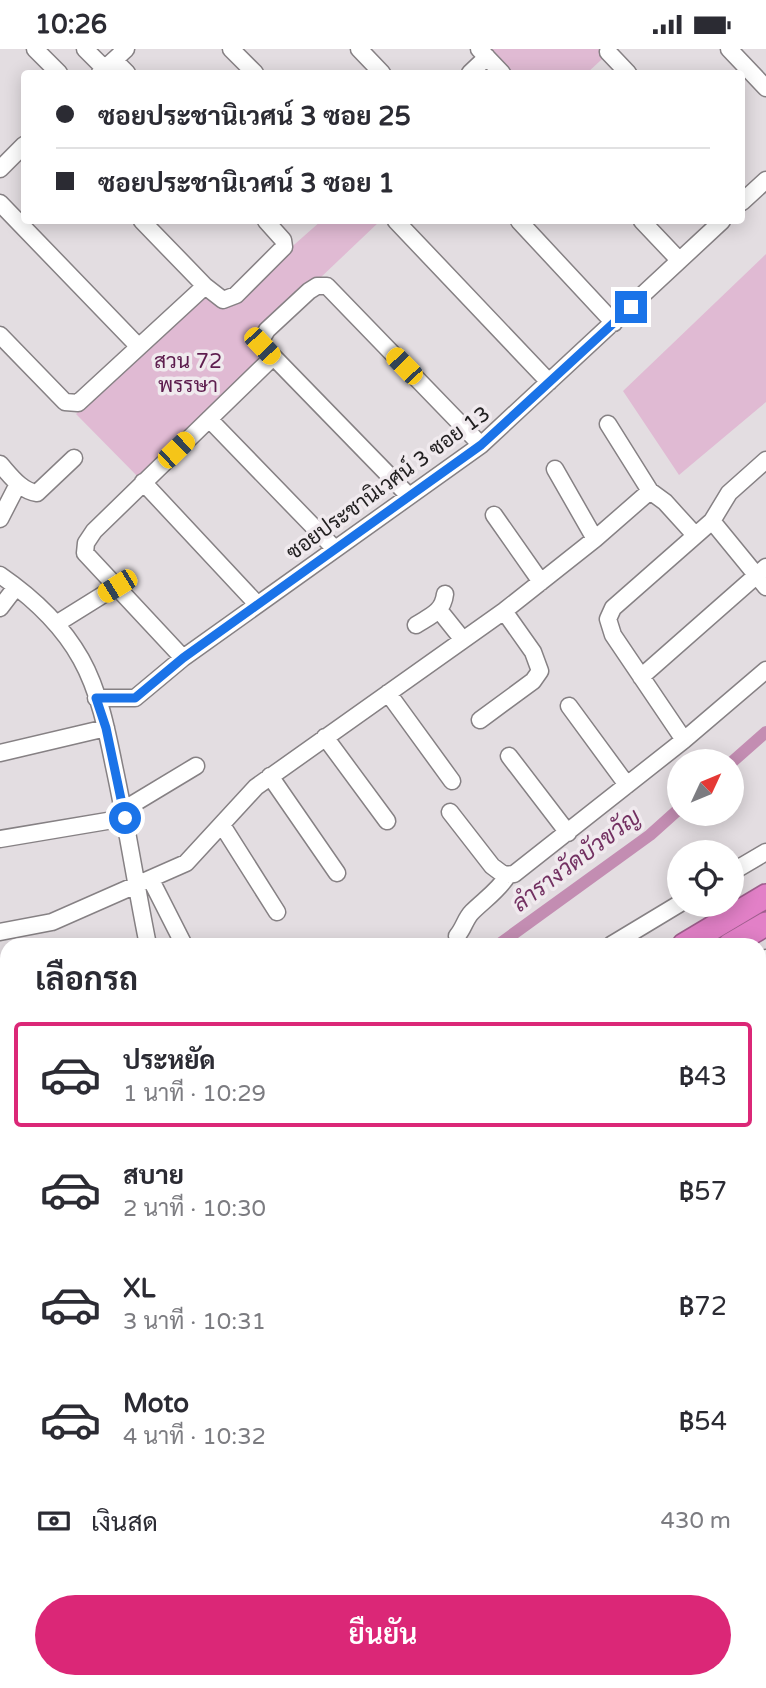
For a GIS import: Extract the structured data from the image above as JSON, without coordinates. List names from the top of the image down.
{
  "streets": {
    "street": ["ซอยประชานิเวศน์ 3 ซอย 13"]
  },
  "water": ["ลำรางวัดบัวขวัญ"],
  "parks": ["สวน 72 พรรษา"],
  "north": "top right",
  "page": {
    "status": "10:26",
    "banner": ["ซอยประชานิเวศน์ 3 ซอย 25", "ซอยประชานิเวศน์ 3 ซอย 1"],
    "heading": "เลือกรถ",
    "list": [
      {
        "name": "ประหยัด",
        "note": "1 นาที · 10:29",
        "value": "฿43"
      },
      {
        "name": "สบาย",
        "note": "2 นาที · 10:30",
        "value": "฿57"
      },
      {
        "name": "XL",
        "note": "3 นาที · 10:31",
        "value": "฿72"
      },
      {
        "name": "Moto",
        "note": "4 นาที · 10:32",
        "value": "฿54"
      }
    ],
    "pay": ["เงินสด", "430 m"],
    "buttons": "ยืนยัน"
  }
}
